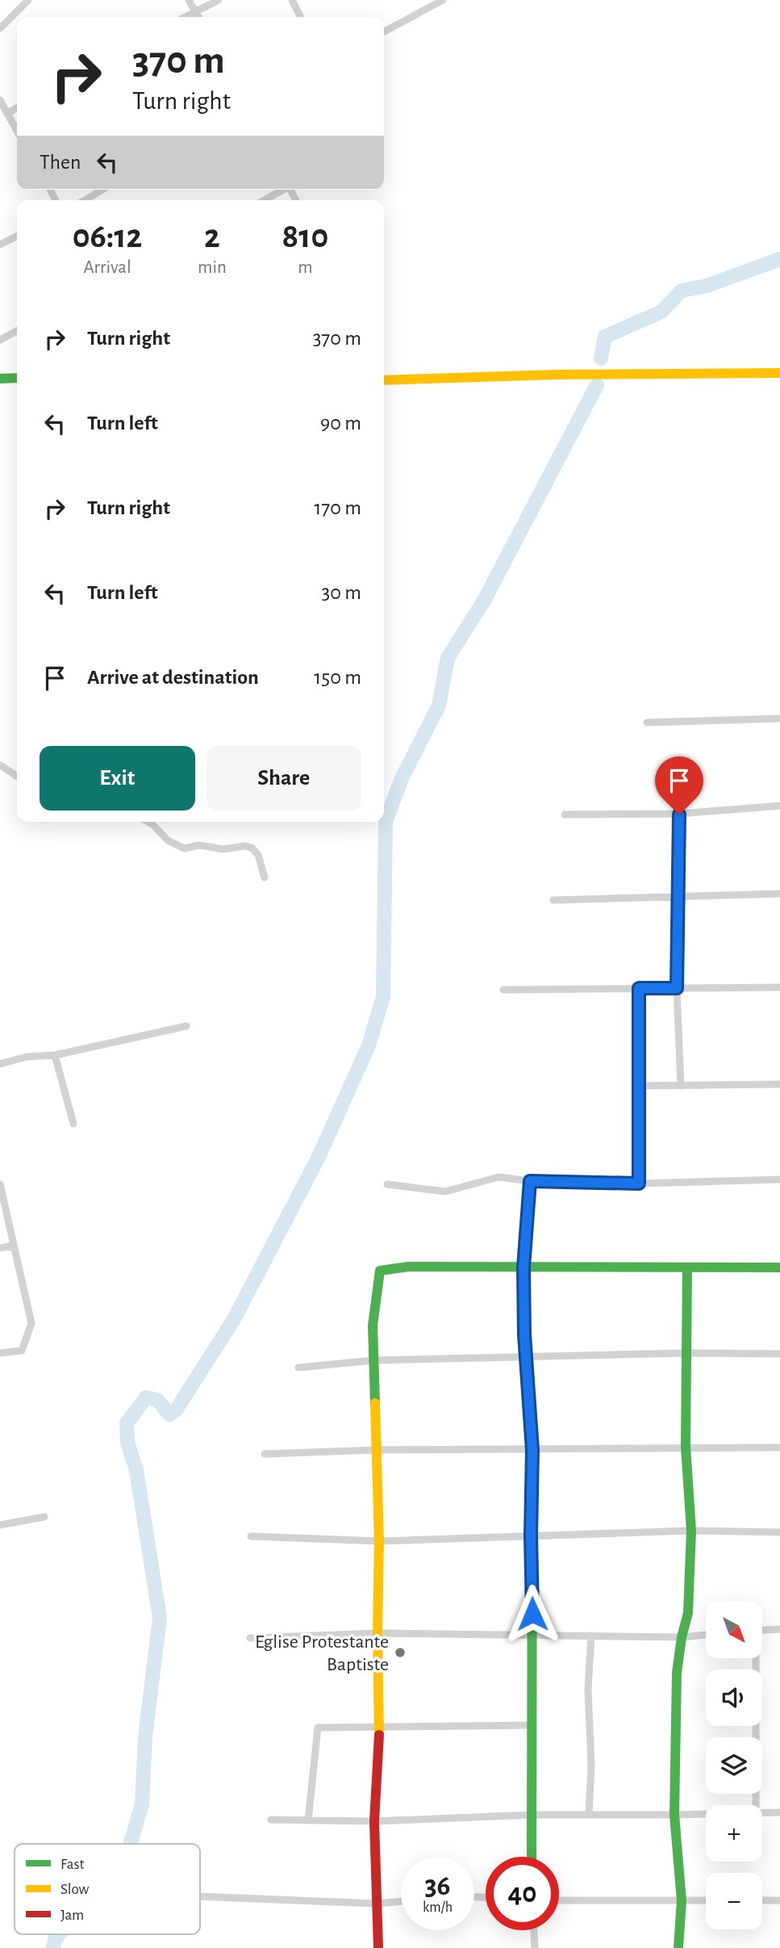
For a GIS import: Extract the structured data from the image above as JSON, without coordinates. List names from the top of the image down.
{
  "places": ["Eglise Protestante Baptiste"],
  "legend": ["Fast", "Slow", "Jam"],
  "north": "bottom right",
  "page": {
    "turn": ["370 m", "Turn right"],
    "then": "Then",
    "eta": [
      "06:12",
      "Arrival",
      "2",
      "min",
      "810",
      "m"
    ],
    "list": [
      {
        "name": "Turn right",
        "value": "370 m"
      },
      {
        "name": "Turn left",
        "value": "90 m"
      },
      {
        "name": "Turn right",
        "value": "170 m"
      },
      {
        "name": "Turn left",
        "value": "30 m"
      },
      {
        "name": "Arrive at destination",
        "value": "150 m"
      }
    ],
    "buttons": ["Exit", "Share"],
    "map_buttons": ["+", "−"],
    "speed": "36 km/h",
    "limit": "40"
  }
}
